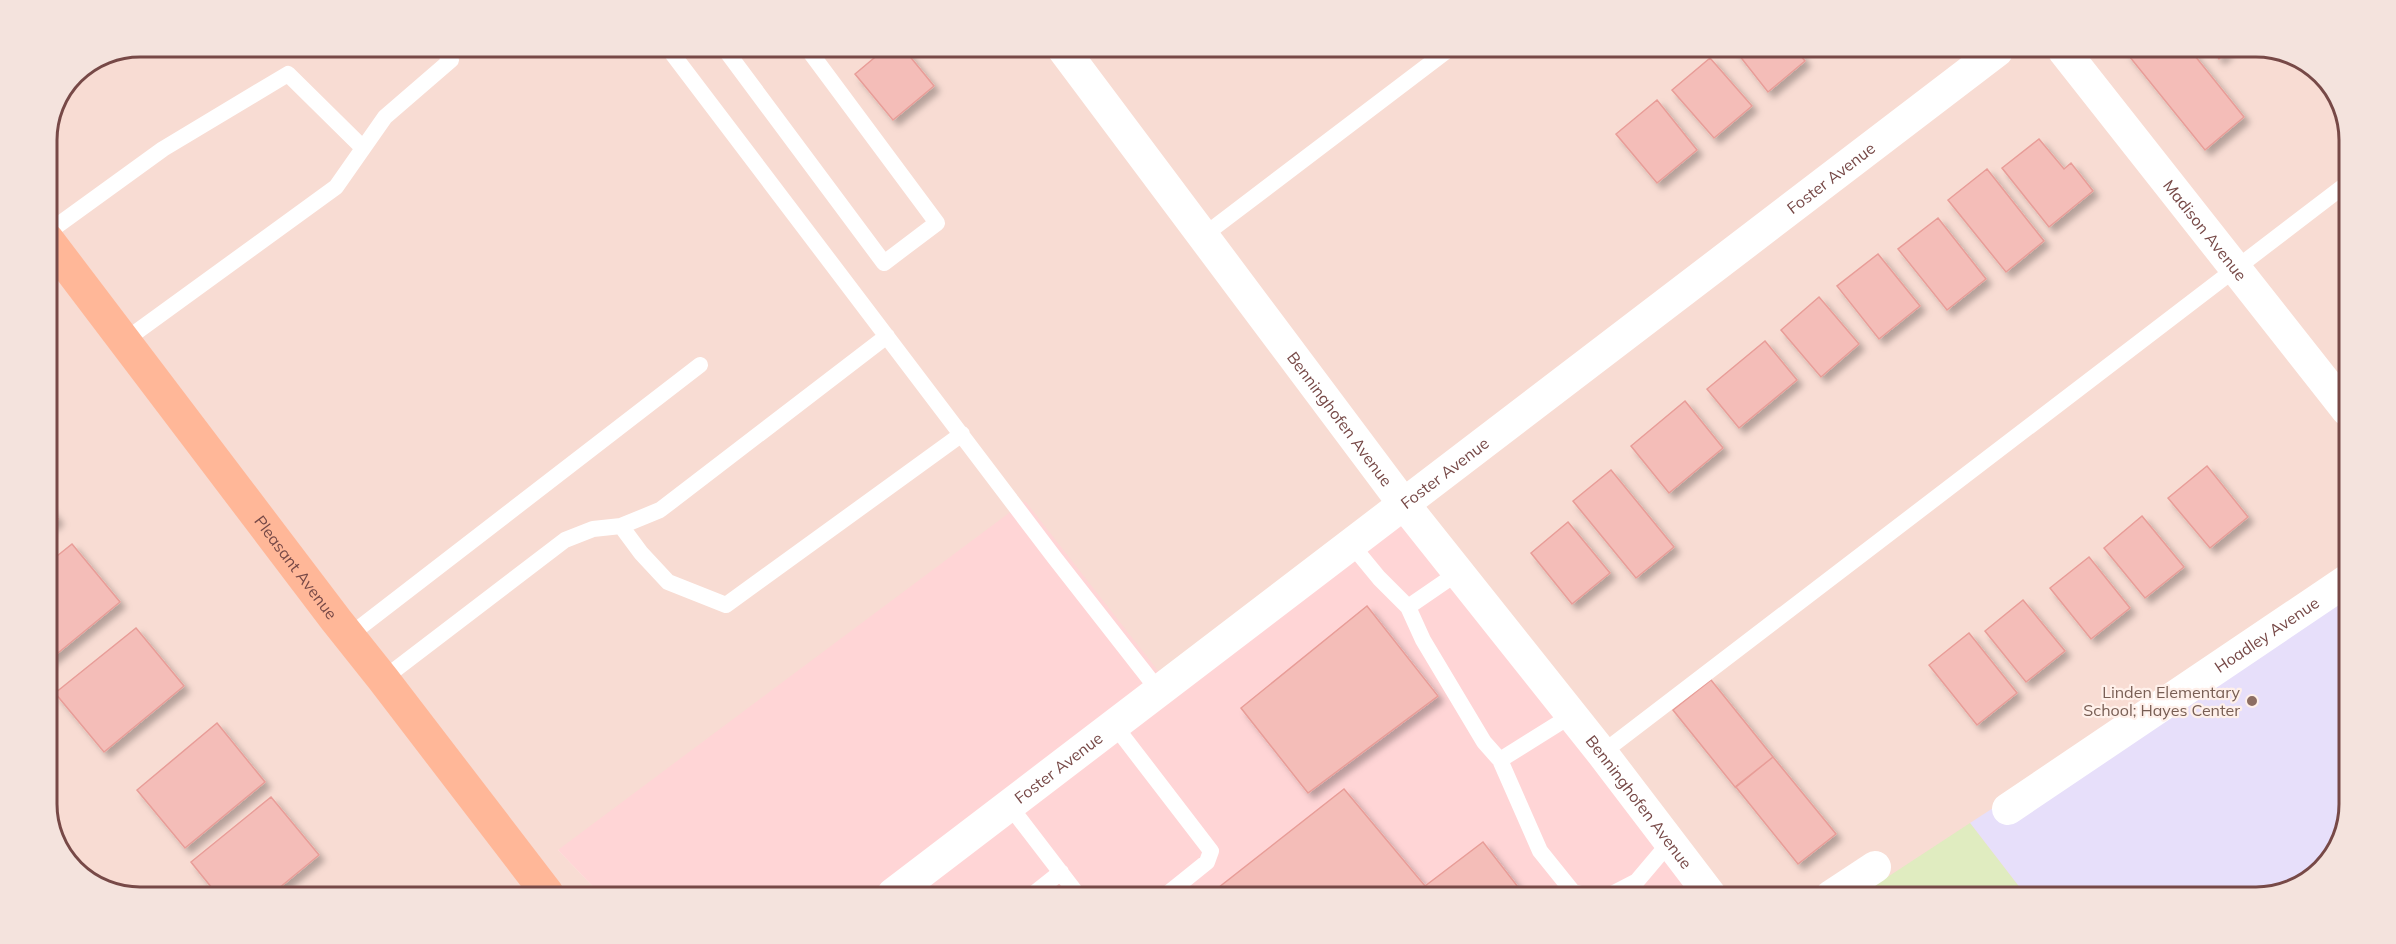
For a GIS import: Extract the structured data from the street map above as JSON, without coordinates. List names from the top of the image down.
{
  "streets": {
    "main road": ["Pleasant Avenue"],
    "street": [
      "Foster Avenue",
      "Madison Avenue",
      "Benninghofen Avenue",
      "Hoadley Avenue"
    ]
  },
  "crossings": [
    ["Foster Avenue", "Benninghofen Avenue"]
  ],
  "places": ["Linden Elementary School; Hayes Center"]
}
